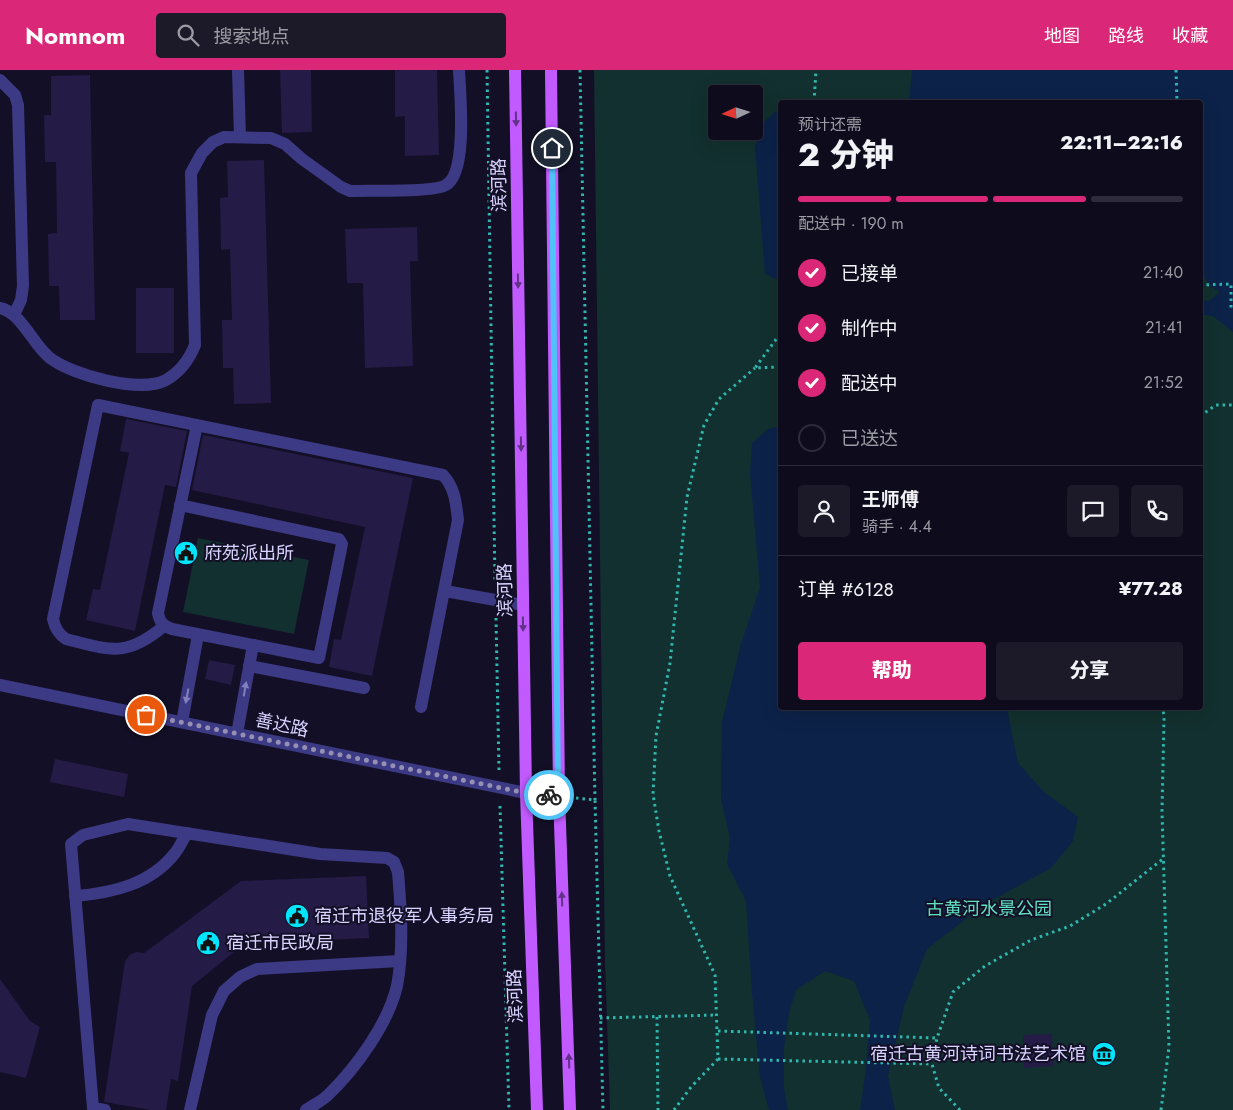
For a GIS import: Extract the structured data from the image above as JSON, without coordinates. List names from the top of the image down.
{
  "streets": {
    "main road": ["滨河路"],
    "street": ["善达路"]
  },
  "crossings": [
    ["滨河路", "善达路"]
  ],
  "parks": ["古黄河水景公园"],
  "places": {
    "public building": ["府苑派出所", "宿迁市退役军人事务局", "宿迁市民政局"],
    "museum": ["宿迁古黄河诗词书法艺术馆"]
  },
  "north": "left",
  "page": {
    "header": "Nomnom",
    "search": "搜索地点",
    "nav": ["地图", "路线", "收藏"],
    "heading": ["2 分钟", "预计还需", "22:11–22:16"],
    "panel": [
      "王师傅",
      "骑手 · 4.4",
      "订单 #6128",
      "¥77.28"
    ],
    "bar": "配送中 · 190 m",
    "list": [
      ["已接单", "21:40"],
      ["制作中", "21:41"],
      ["配送中", "21:52"],
      "已送达"
    ],
    "buttons": ["帮助", "分享"]
  }
}
